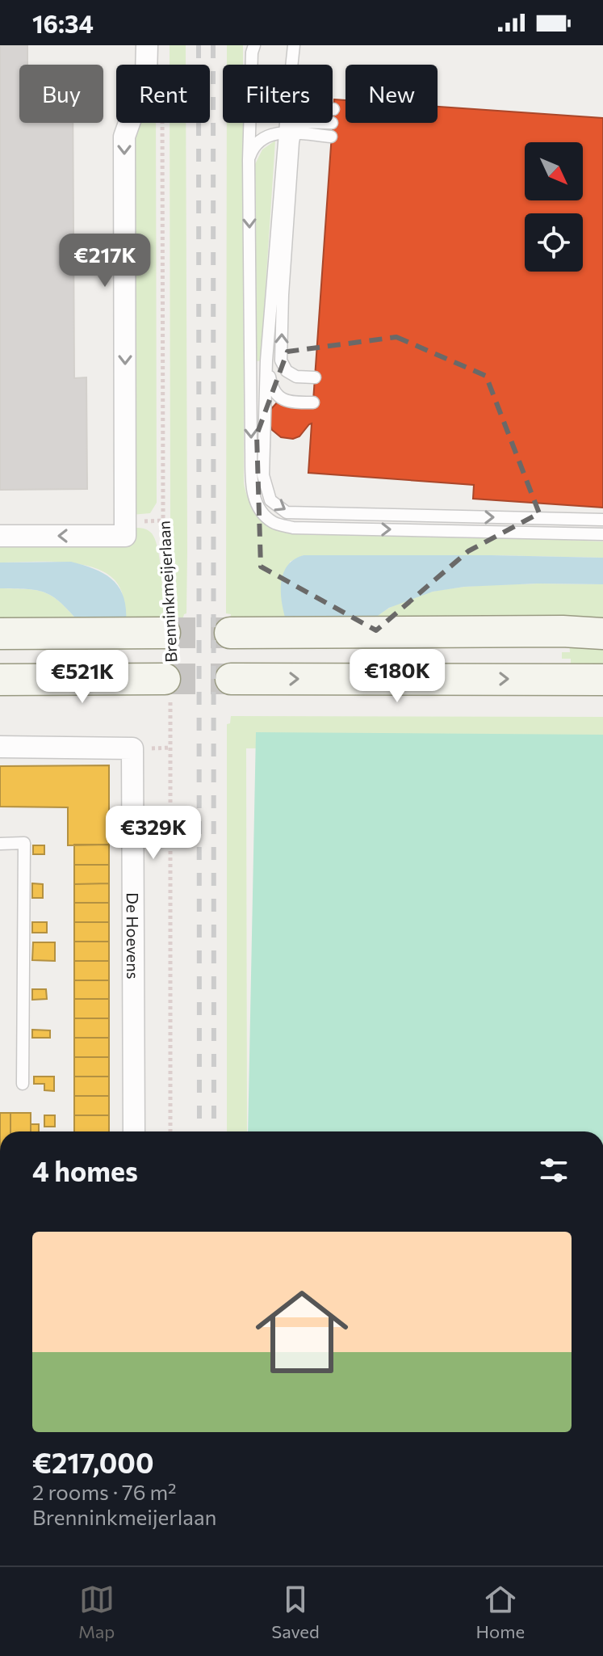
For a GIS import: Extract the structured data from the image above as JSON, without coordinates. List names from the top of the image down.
{
  "streets": {
    "street": ["De Hoevens"],
    "path": ["Brenninkmeijerlaan"]
  },
  "north": "bottom right",
  "page": {
    "status": "16:34",
    "chip": [
      "Buy",
      "Rent",
      "Filters",
      "New"
    ],
    "price": [
      "€217K",
      "€180K",
      "€521K",
      "€329K"
    ],
    "heading": "4 homes",
    "list": [
      {
        "name": "€217,000",
        "note": "2 rooms · 76 m² · Brenninkmeijerlaan"
      }
    ],
    "tabs": ["Map", "Saved", "Home"]
  }
}
